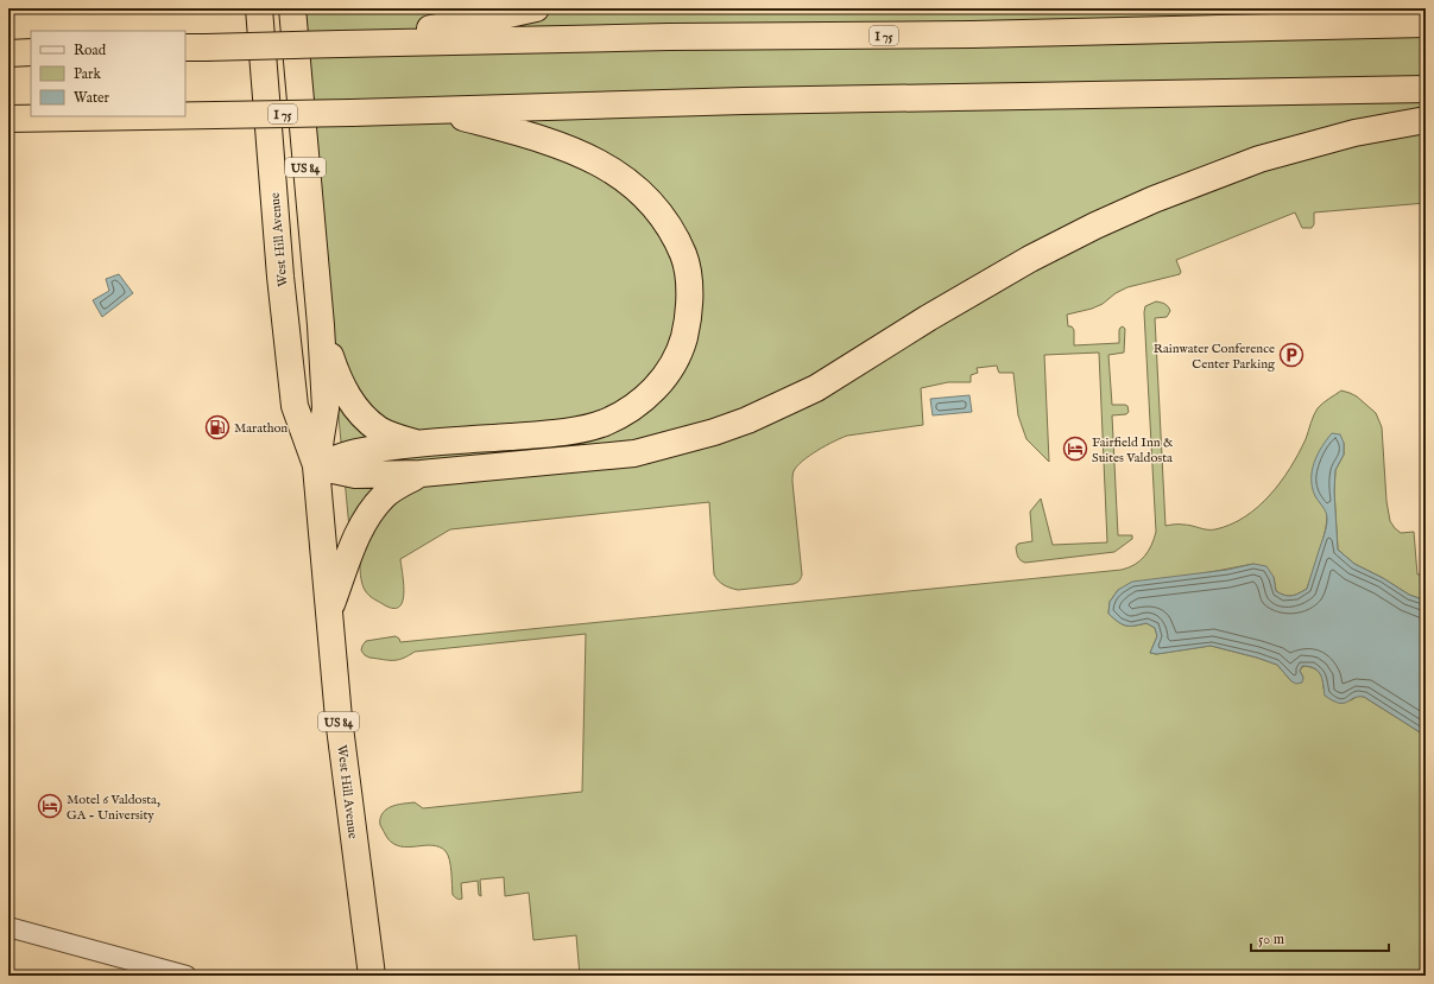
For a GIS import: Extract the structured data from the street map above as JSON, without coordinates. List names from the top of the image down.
{
  "streets": {
    "highway": ["I 75", "US 84", "West Hill Avenue"]
  },
  "places": {
    "parking": ["Rainwater Conference Center Parking"],
    "fuel station": ["Marathon"],
    "hotel": ["Fairfield Inn & Suites Valdosta", "Motel 6 Valdosta, GA - University"]
  },
  "legend": ["Road", "Park", "Water"],
  "scale_bar": "50 m"
}
